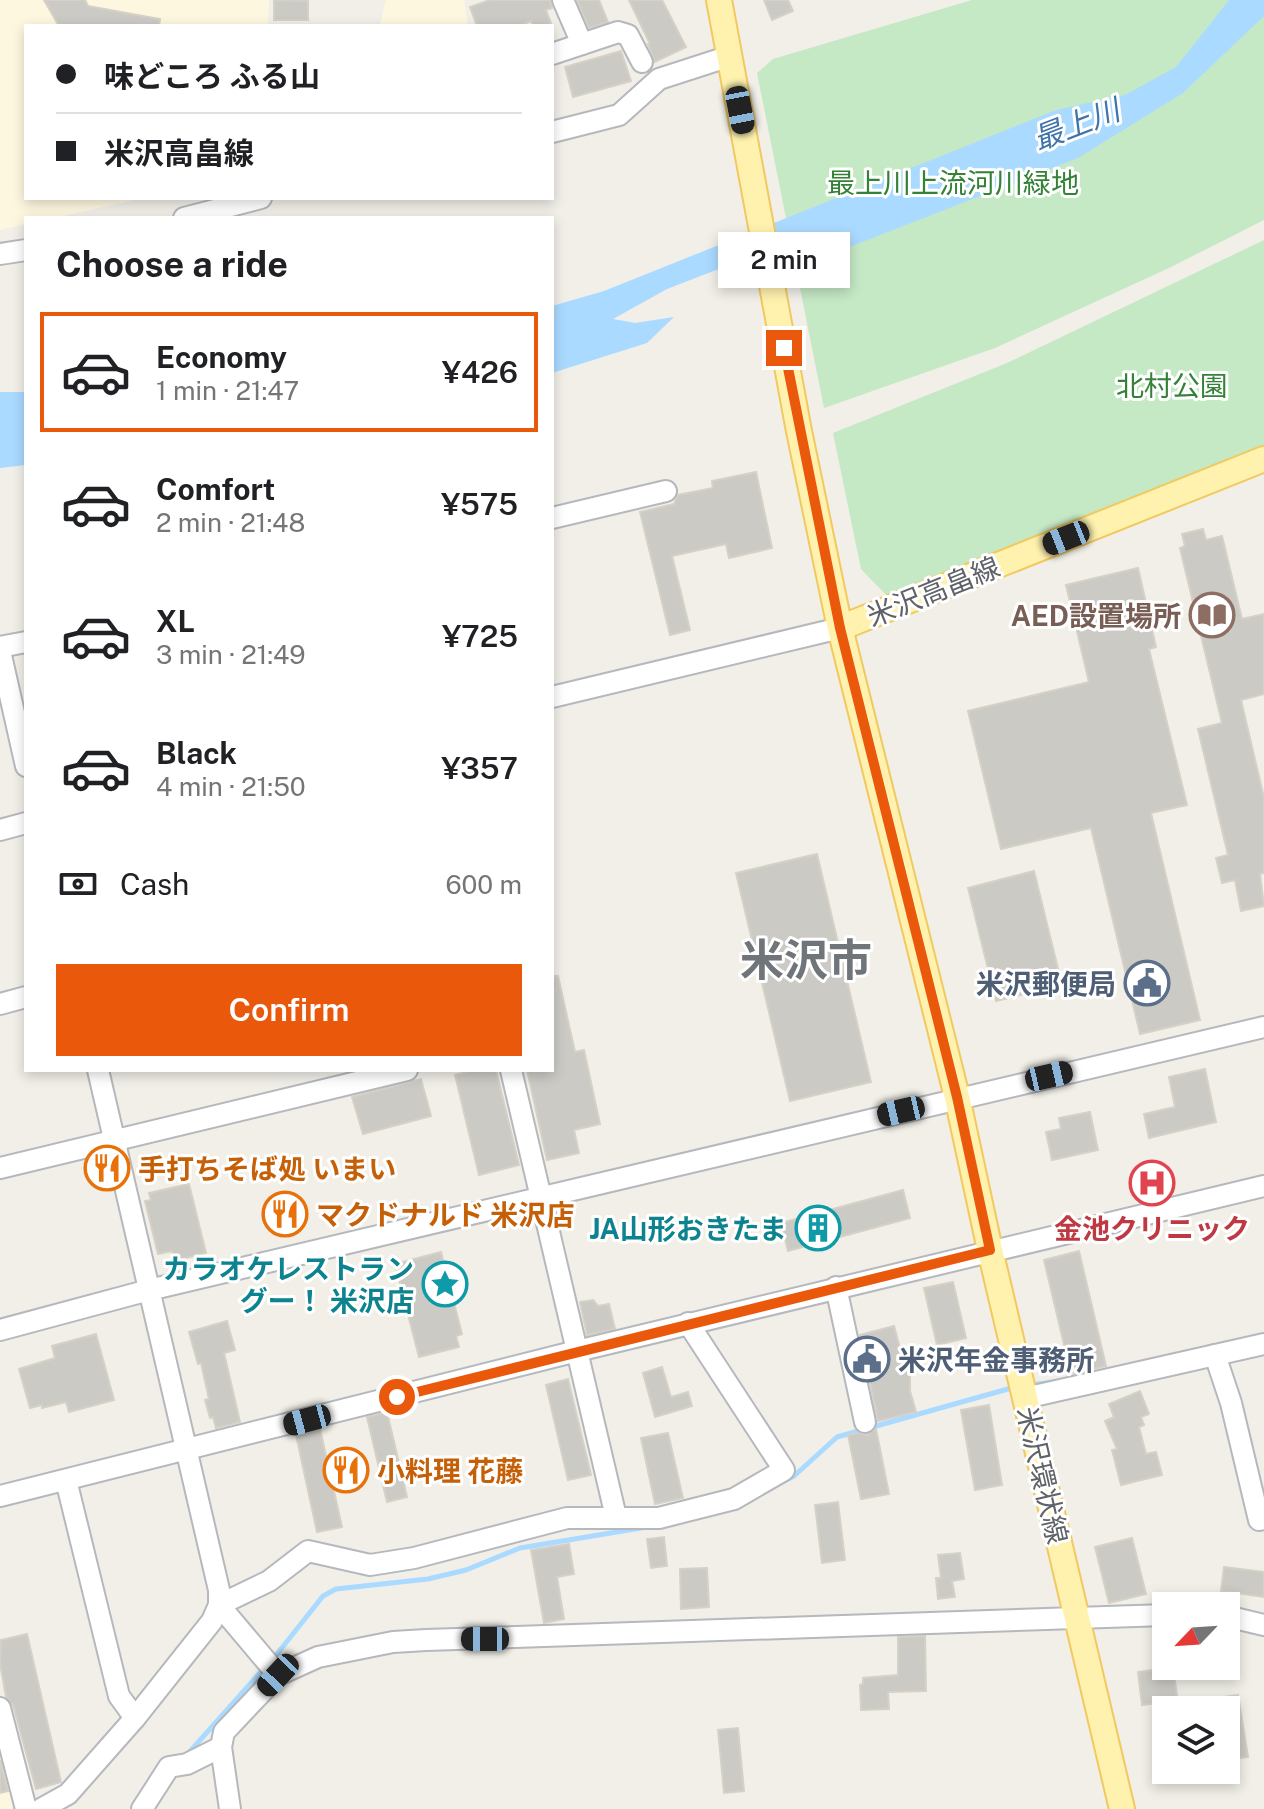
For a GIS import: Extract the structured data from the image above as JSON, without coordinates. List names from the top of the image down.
{
  "streets": {
    "main road": ["米沢高畠線", "米沢環状線"]
  },
  "crossings": [
    ["米沢高畠線", "米沢環状線"]
  ],
  "districts": ["米沢市"],
  "water": ["最上川"],
  "parks": ["最上川上流河川緑地", "北村公園"],
  "places": {
    "library": ["AED設置場所"],
    "public building": ["米沢郵便局", "米沢年金事務所"],
    "restaurant": ["手打ちそば処 いまい", "マクドナルド 米沢店", "小料理 花藤"],
    "hospital": ["金池クリニック"],
    "building": ["JA山形おきたま"],
    "place": ["カラオケレストラン グー！ 米沢店"]
  },
  "north": "bottom left",
  "page": {
    "banner": ["味どころ ふる山", "米沢高畠線"],
    "heading": "Choose a ride",
    "bubble": "2 min",
    "list": [
      {
        "name": "Economy",
        "note": "1 min · 21:47",
        "value": "¥426"
      },
      {
        "name": "Comfort",
        "note": "2 min · 21:48",
        "value": "¥575"
      },
      {
        "name": "XL",
        "note": "3 min · 21:49",
        "value": "¥725"
      },
      {
        "name": "Black",
        "note": "4 min · 21:50",
        "value": "¥357"
      }
    ],
    "pay": ["Cash", "600 m"],
    "buttons": "Confirm"
  }
}
